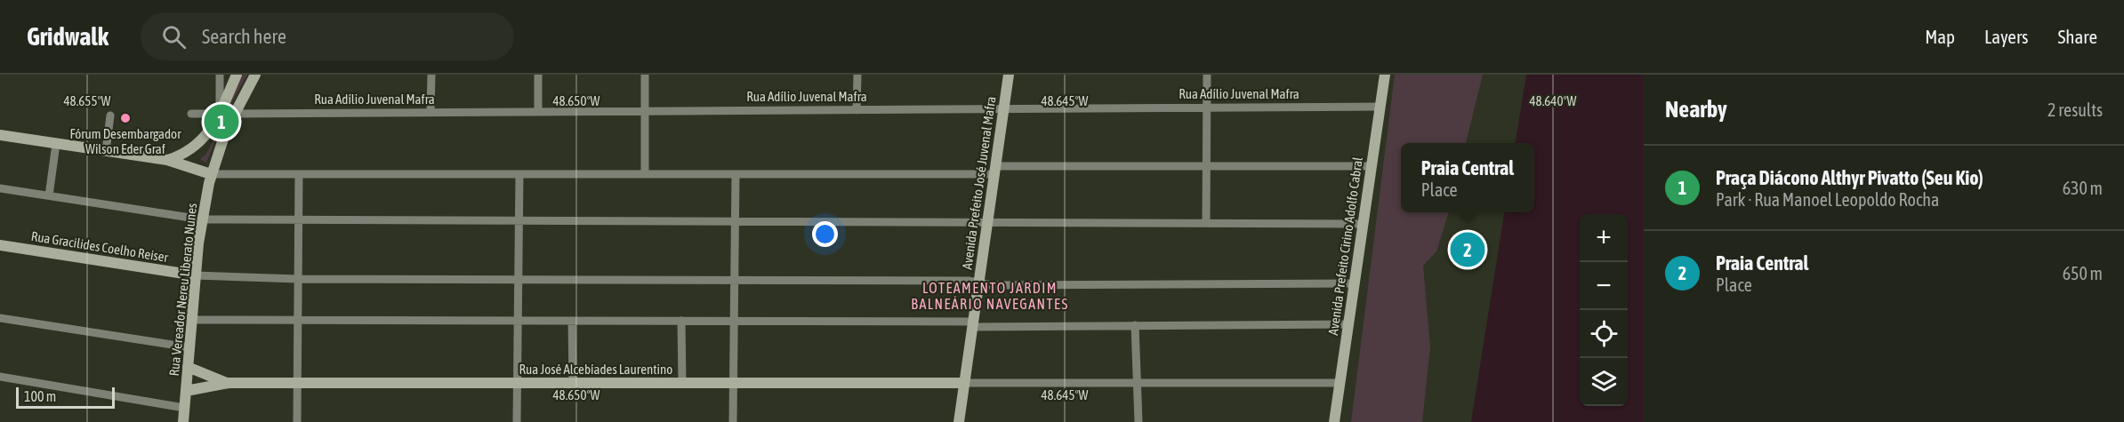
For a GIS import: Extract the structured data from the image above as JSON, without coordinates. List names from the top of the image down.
{
  "streets": {
    "main road": [
      "Avenida Prefeito José Juvenal Mafra",
      "Avenida Prefeito Cirino Adolfo Cabral",
      "Rua Gracilides Coelho Reiser",
      "Rua Vereador Nereu Liberato Nunes",
      "Rua José Alcebíades Laurentino"
    ],
    "street": ["Rua Adílio Juvenal Mafra"]
  },
  "crossings": [
    ["Rua Adílio Juvenal Mafra", "Avenida Prefeito José Juvenal Mafra"],
    ["Rua Adílio Juvenal Mafra", "Avenida Prefeito Cirino Adolfo Cabral"],
    ["Rua Adílio Juvenal Mafra", "Rua Vereador Nereu Liberato Nunes"],
    ["Avenida Prefeito José Juvenal Mafra", "Rua José Alcebíades Laurentino"],
    ["Rua Gracilides Coelho Reiser", "Rua Vereador Nereu Liberato Nunes"],
    ["Rua Vereador Nereu Liberato Nunes", "Rua José Alcebíades Laurentino"]
  ],
  "districts": ["LOTEAMENTO JARDIM BALNEÁRIO NAVEGANTES"],
  "places": ["Fórum Desembargador Wilson Eder Graf"],
  "scale_bar": "100 m",
  "page": {
    "header": "Gridwalk",
    "search": "Search here",
    "nav": ["Map", "Layers", "Share"],
    "heading": ["Nearby", "2 results"],
    "pins": ["1", "2"],
    "popup": ["Praia Central", "Place"],
    "list": [
      {
        "mark": "1",
        "name": "Praça Diácono Althyr Pivatto (Seu Kio)",
        "note": "Park · Rua Manoel Leopoldo Rocha",
        "value": "630 m"
      },
      {
        "mark": "2",
        "name": "Praia Central",
        "note": "Place",
        "value": "650 m"
      }
    ],
    "map_buttons": ["+", "−"],
    "scale": "100 m"
  },
  "coordinates": [
    "48.655°W",
    "48.650°W",
    "48.645°W",
    "48.640°W"
  ]
}
